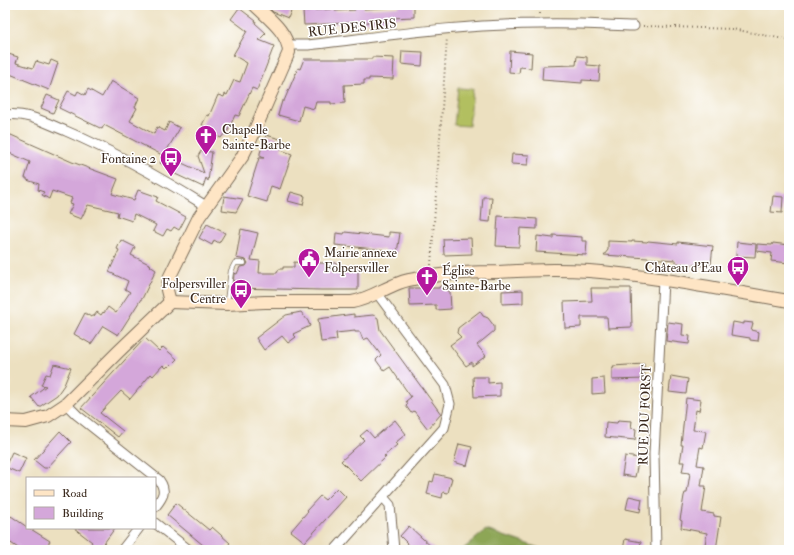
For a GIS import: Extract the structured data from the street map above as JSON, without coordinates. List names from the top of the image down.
{
  "streets": {
    "street": ["RUE DES IRIS", "RUE DU FORST"]
  },
  "places": {
    "church": ["Chapelle Sainte-Barbe", "Église Sainte-Barbe"],
    "bus stop": ["Fontaine 2", "Château d'Eau", "Folpersviller Centre"],
    "public building": ["Mairie annexe Folpersviller"]
  },
  "legend": ["Road", "Building"]
}
